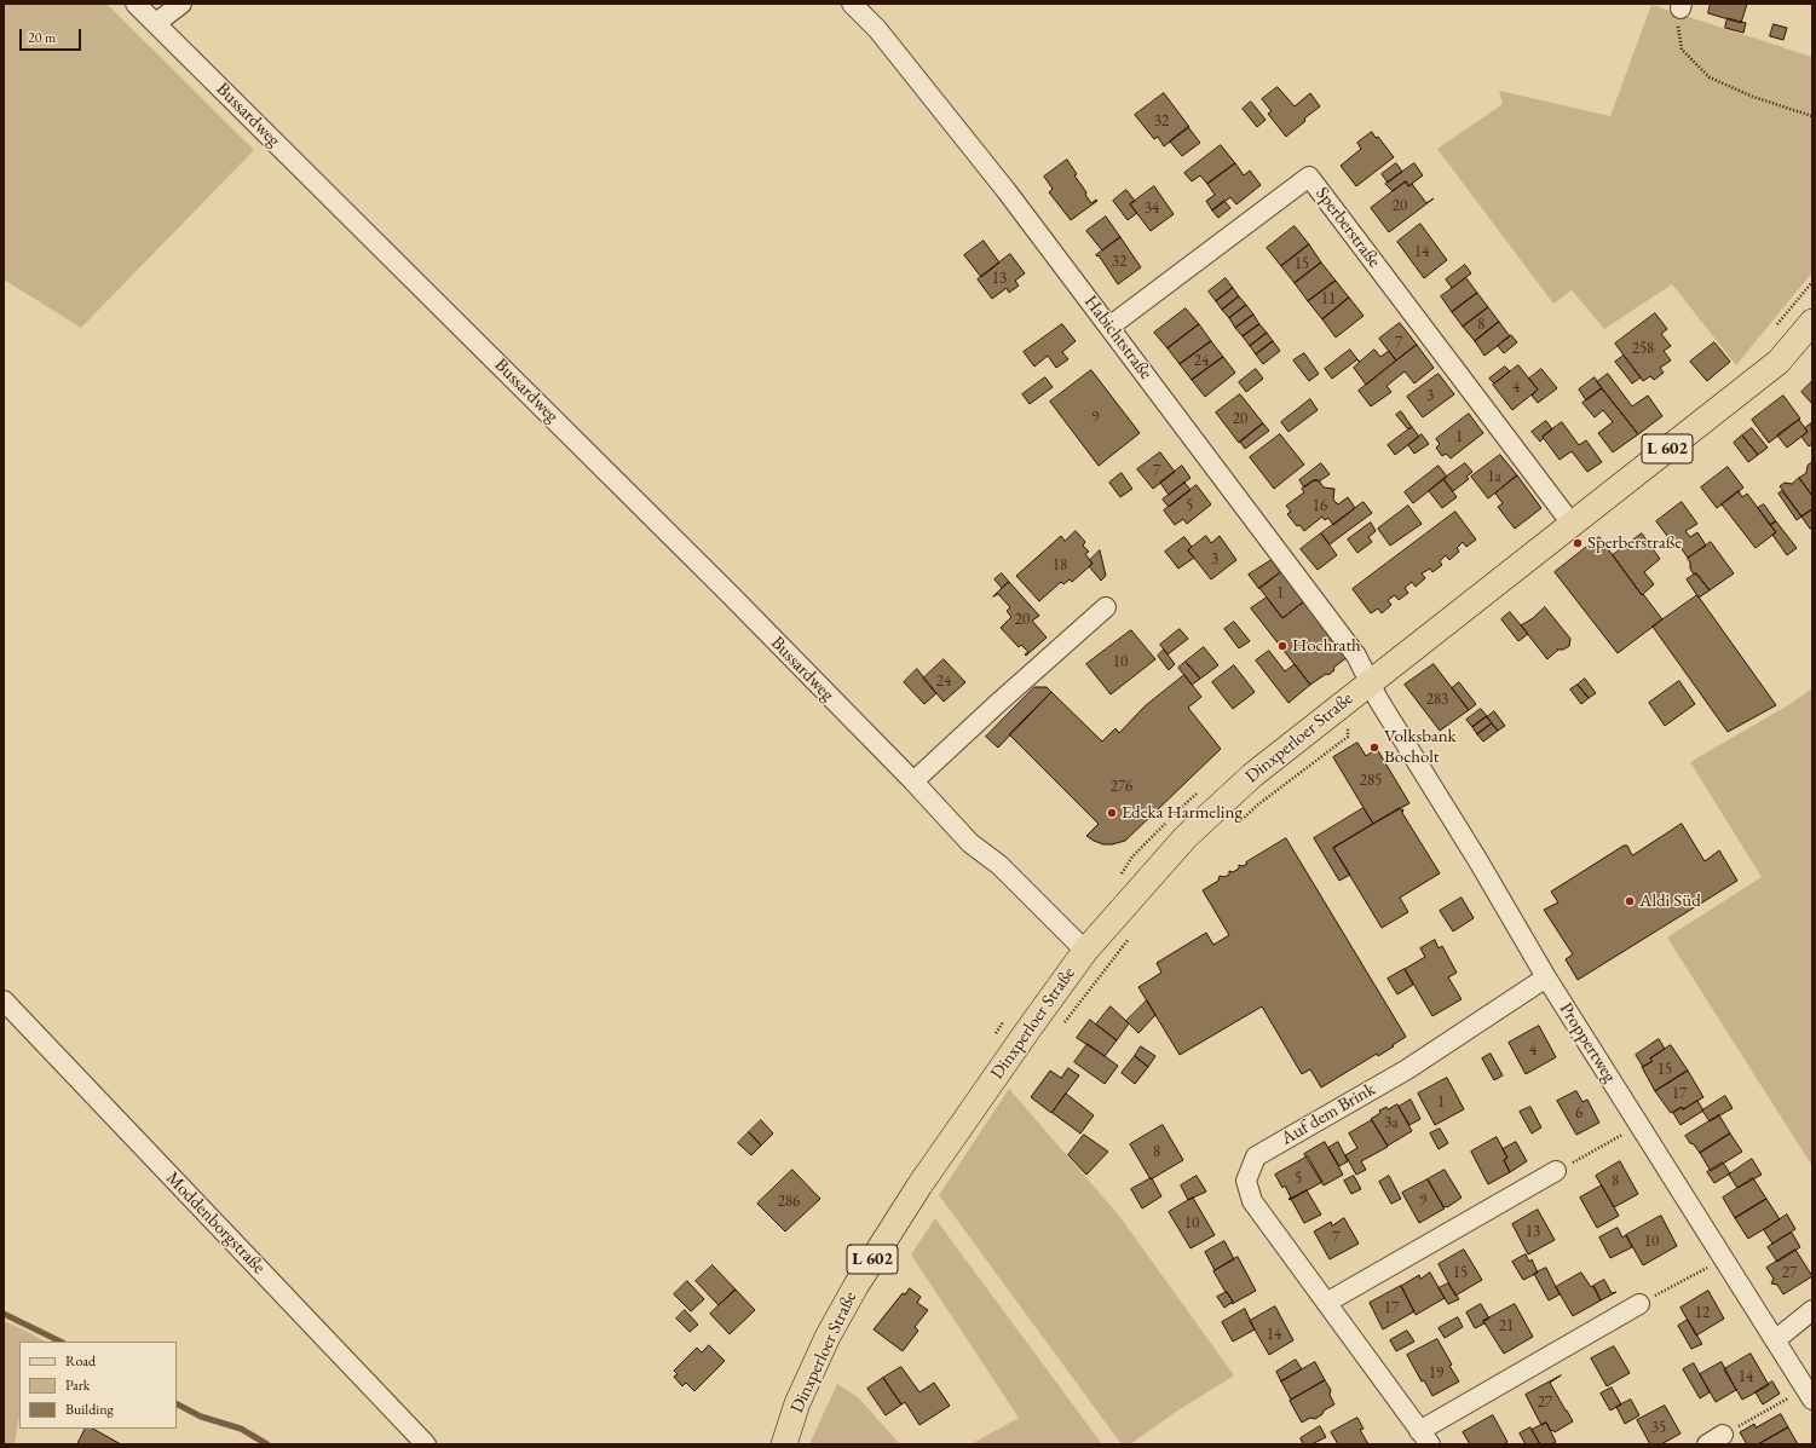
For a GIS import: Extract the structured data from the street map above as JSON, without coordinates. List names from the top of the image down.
{
  "streets": {
    "main road": ["L 602", "Dinxperloer Straße"],
    "street": [
      "Bussardweg",
      "Sperberstraße",
      "Habichtstraße",
      "Proppertweg",
      "Auf dem Brink",
      "Moddenborgstraße"
    ]
  },
  "crossings": [
    ["Bussardweg", "Dinxperloer Straße"],
    ["Sperberstraße", "Habichtstraße"],
    ["Sperberstraße", "Dinxperloer Straße"],
    ["Habichtstraße", "Dinxperloer Straße"],
    ["Habichtstraße", "Proppertweg"],
    ["Dinxperloer Straße", "Proppertweg"],
    ["Proppertweg", "Auf dem Brink"]
  ],
  "places": [
    "Sperberstraße",
    "Hochrath",
    "Volksbank Bocholt",
    "Edeka Harmeling",
    "Aldi Süd"
  ],
  "house_numbers": [
    "32",
    "20",
    "34",
    "14",
    "32",
    "15",
    "13",
    "11",
    "8",
    "7",
    "258",
    "24",
    "4",
    "3",
    "9",
    "20",
    "1",
    "7",
    "1a",
    "5",
    "16",
    "3",
    "18",
    "1",
    "20",
    "10",
    "24",
    "283",
    "285",
    "276",
    "4",
    "15",
    "17",
    "1",
    "6",
    "3a",
    "8",
    "5",
    "8",
    "9",
    "286",
    "10",
    "13",
    "7",
    "10",
    "15",
    "27",
    "17",
    "12",
    "21",
    "14",
    "19",
    "14",
    "27",
    "35"
  ],
  "legend": ["Road", "Park", "Building"],
  "scale_bar": "20 m"
}
